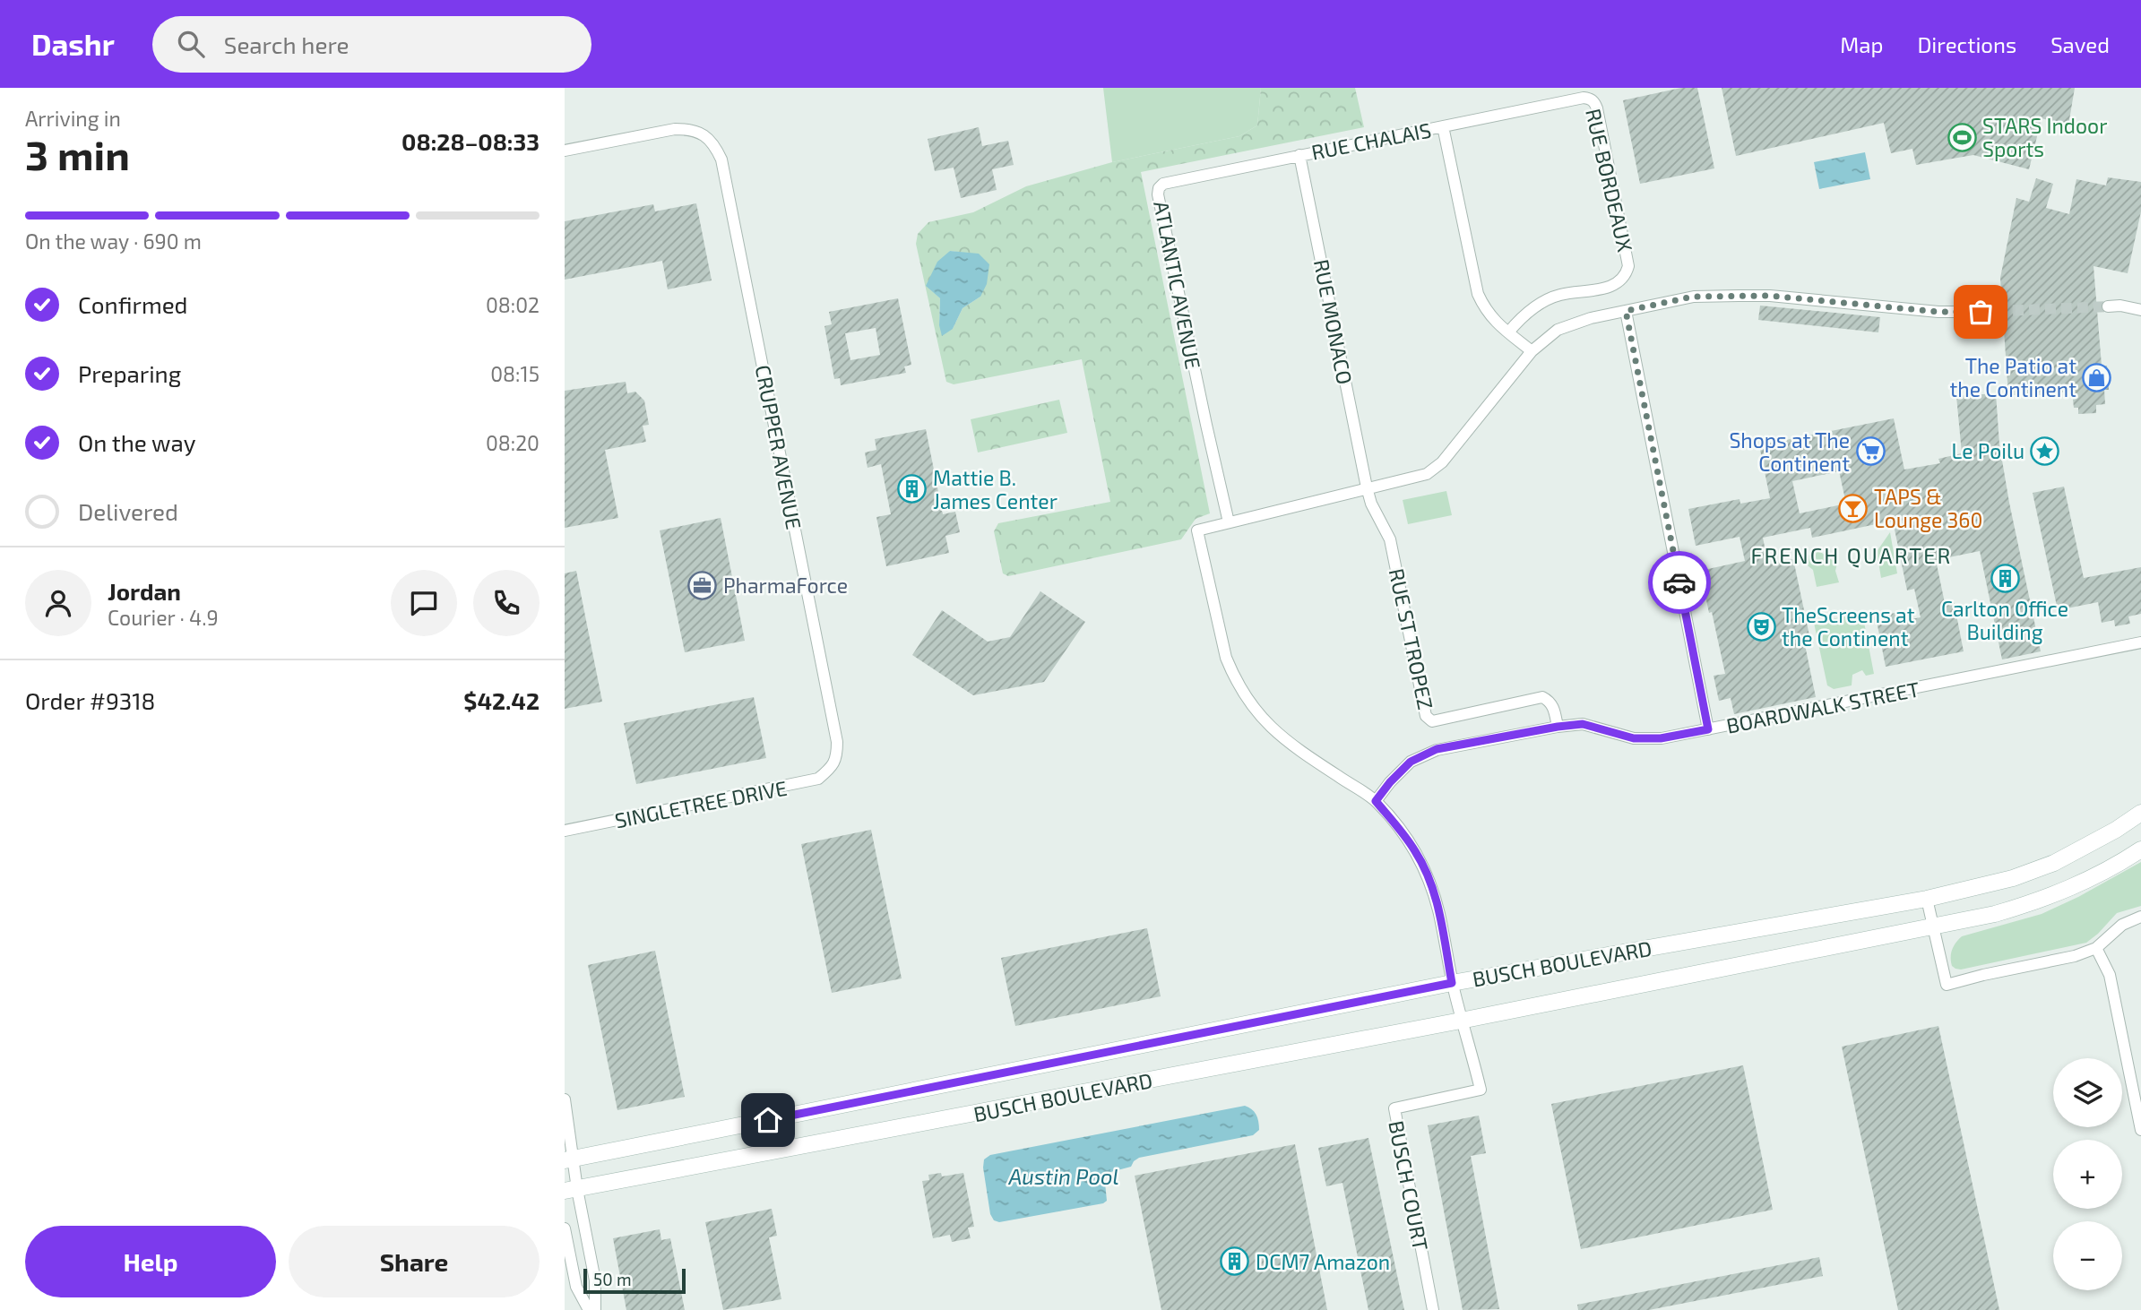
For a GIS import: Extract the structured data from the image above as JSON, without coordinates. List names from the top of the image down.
{
  "streets": {
    "main road": ["BUSCH BOULEVARD"],
    "street": [
      "RUE CHALAIS",
      "RUE BORDEAUX",
      "ATLANTIC AVENUE",
      "RUE MONACO",
      "CRUPPER AVENUE",
      "RUE ST TROPEZ",
      "BOARDWALK STREET",
      "SINGLETREE DRIVE",
      "BUSCH COURT"
    ]
  },
  "crossings": [
    ["RUE CHALAIS", "RUE BORDEAUX"],
    ["RUE CHALAIS", "ATLANTIC AVENUE"],
    ["RUE CHALAIS", "RUE MONACO"],
    ["ATLANTIC AVENUE", "RUE MONACO"],
    ["RUE MONACO", "RUE ST TROPEZ"],
    ["CRUPPER AVENUE", "SINGLETREE DRIVE"],
    ["RUE ST TROPEZ", "BOARDWALK STREET"],
    ["BUSCH BOULEVARD", "BUSCH COURT"]
  ],
  "districts": ["FRENCH QUARTER"],
  "water": ["Austin Pool"],
  "places": {
    "sports": ["STARS Indoor Sports"],
    "shop": ["The Patio at the Continent"],
    "place": ["Le Poilu"],
    "supermarket": ["Shops at The Continent"],
    "building": ["Mattie B. James Center", "Carlton Office Building", "DCM7 Amazon"],
    "bar": ["TAPS & Lounge 360"],
    "office": ["PharmaForce"],
    "theatre": ["TheScreens at the Continent"]
  },
  "scale_bar": "50 m",
  "page": {
    "header": "Dashr",
    "search": "Search here",
    "nav": ["Map", "Directions", "Saved"],
    "heading": ["3 min", "Arriving in", "08:28–08:33"],
    "panel": [
      "Jordan",
      "Courier · 4.9",
      "Order #9318",
      "$42.42"
    ],
    "bar": "On the way · 690 m",
    "list": [
      ["Confirmed", "08:02"],
      ["Preparing", "08:15"],
      ["On the way", "08:20"],
      "Delivered"
    ],
    "map_buttons": ["+", "−"],
    "buttons": ["Help", "Share"],
    "scale": "50 m"
  }
}
